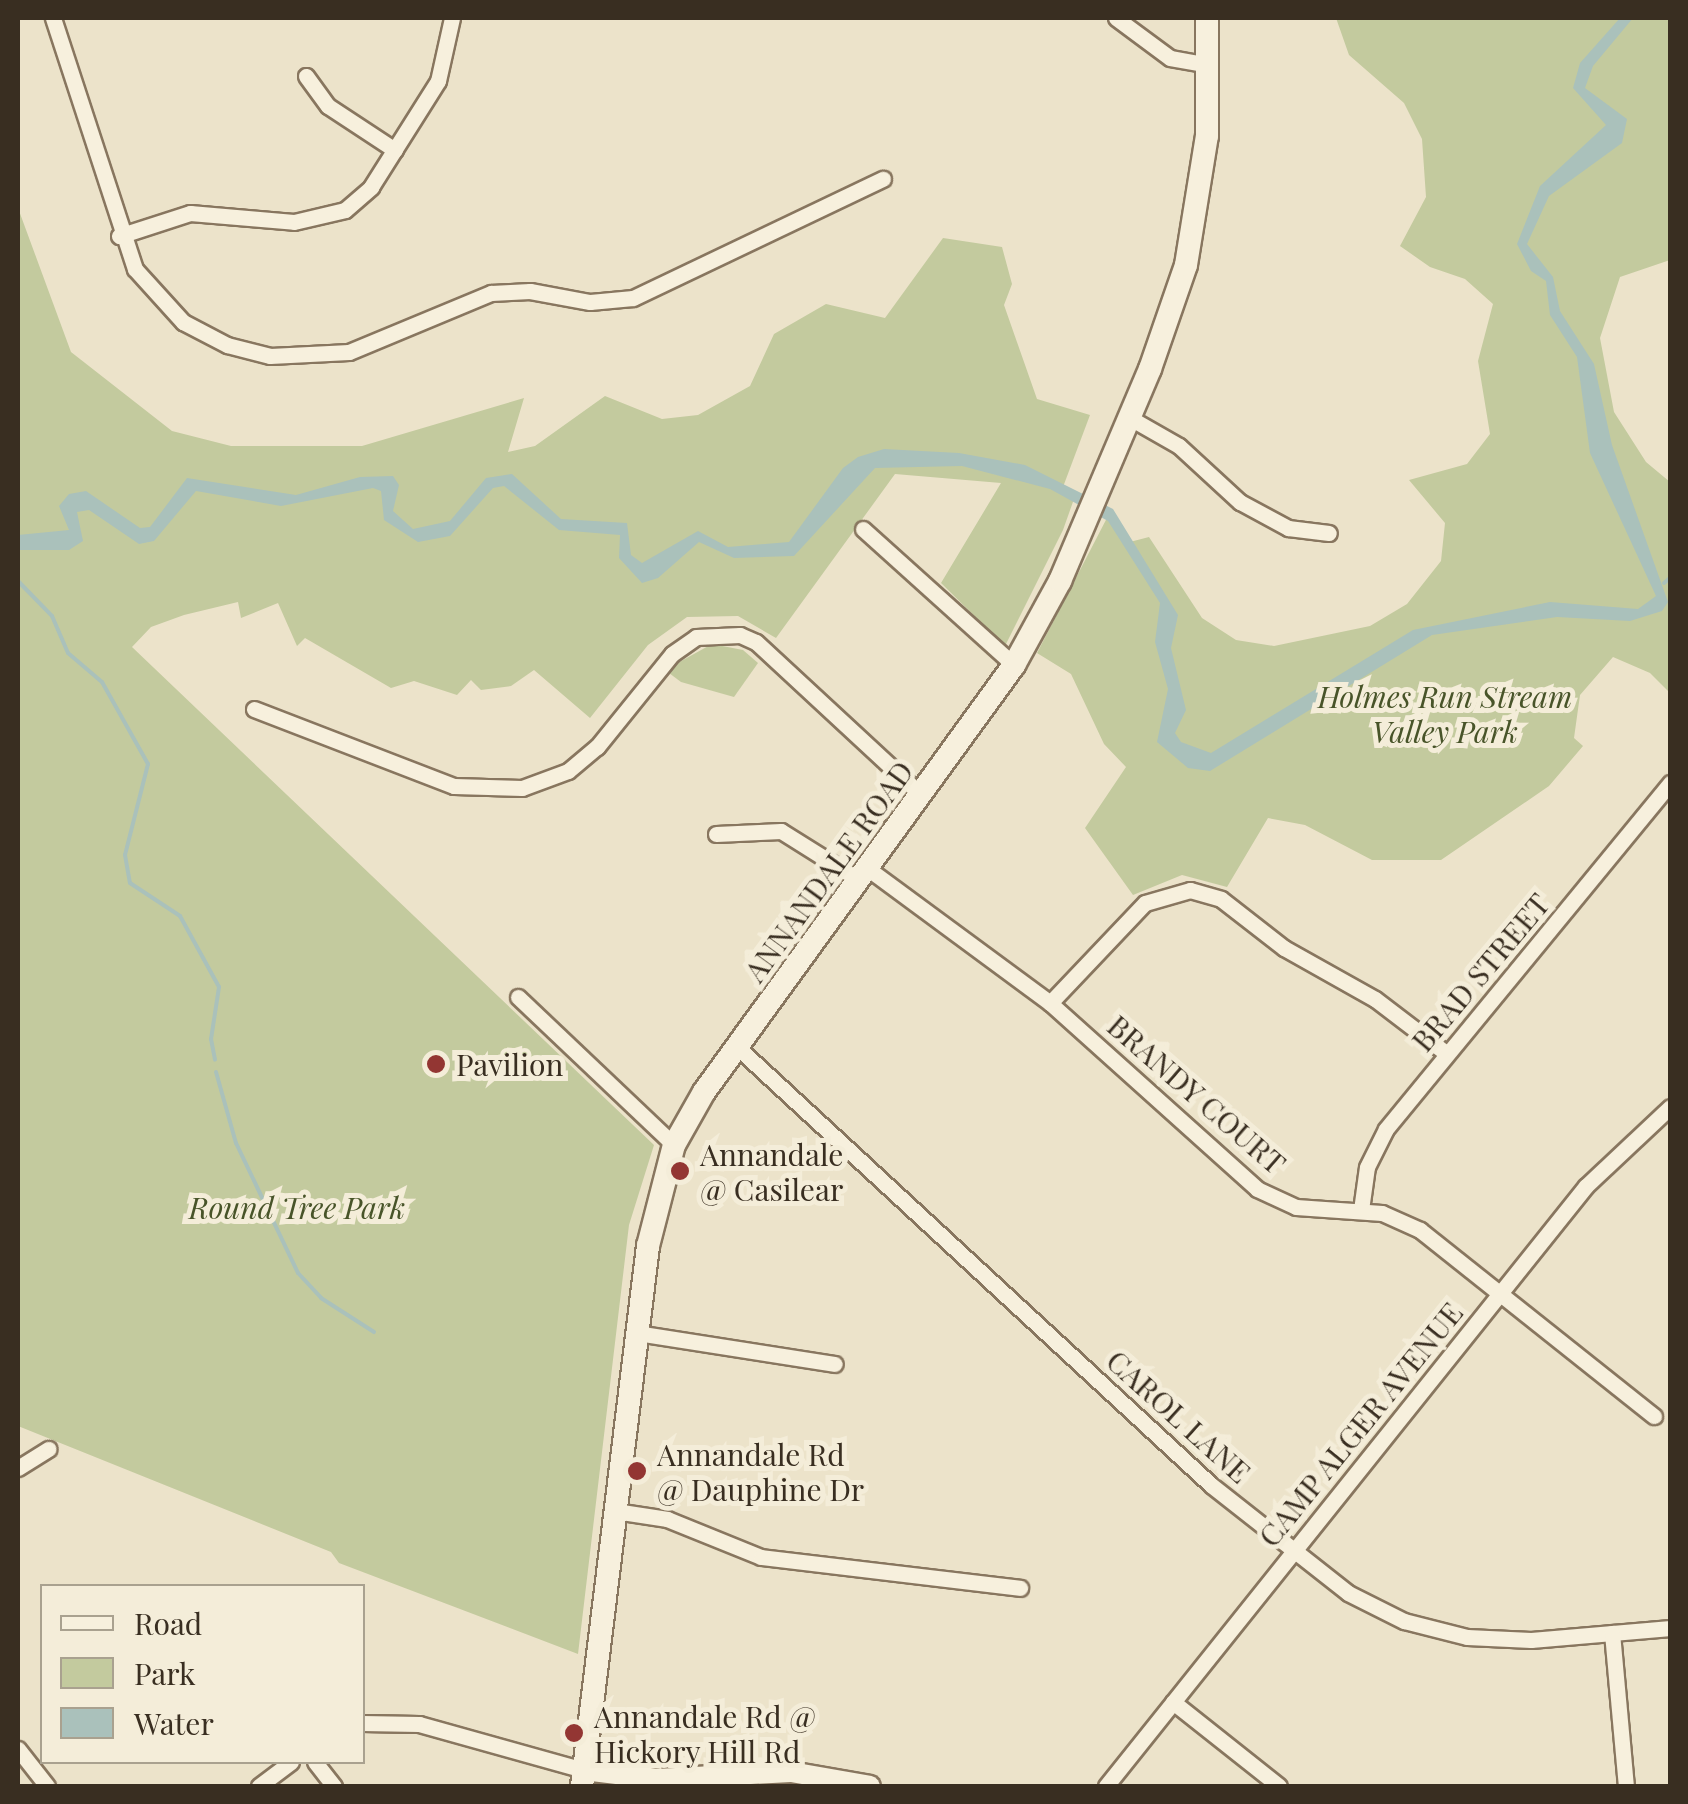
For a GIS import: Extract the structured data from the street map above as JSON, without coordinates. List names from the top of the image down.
{
  "streets": {
    "main road": ["ANNANDALE ROAD"],
    "street": [
      "BRAD STREET",
      "BRANDY COURT",
      "CAROL LANE",
      "CAMP ALGER AVENUE"
    ]
  },
  "crossings": [
    ["ANNANDALE ROAD", "BRANDY COURT"],
    ["ANNANDALE ROAD", "CAROL LANE"],
    ["BRAD STREET", "BRANDY COURT"],
    ["BRANDY COURT", "CAMP ALGER AVENUE"],
    ["CAROL LANE", "CAMP ALGER AVENUE"]
  ],
  "parks": ["Holmes Run Stream Valley Park", "Round Tree Park"],
  "places": [
    "Pavilion",
    "Annandale @ Casilear",
    "Annandale Rd @ Dauphine Dr",
    "Annandale Rd @ Hickory Hill Rd"
  ],
  "legend": ["Road", "Park", "Water"]
}
